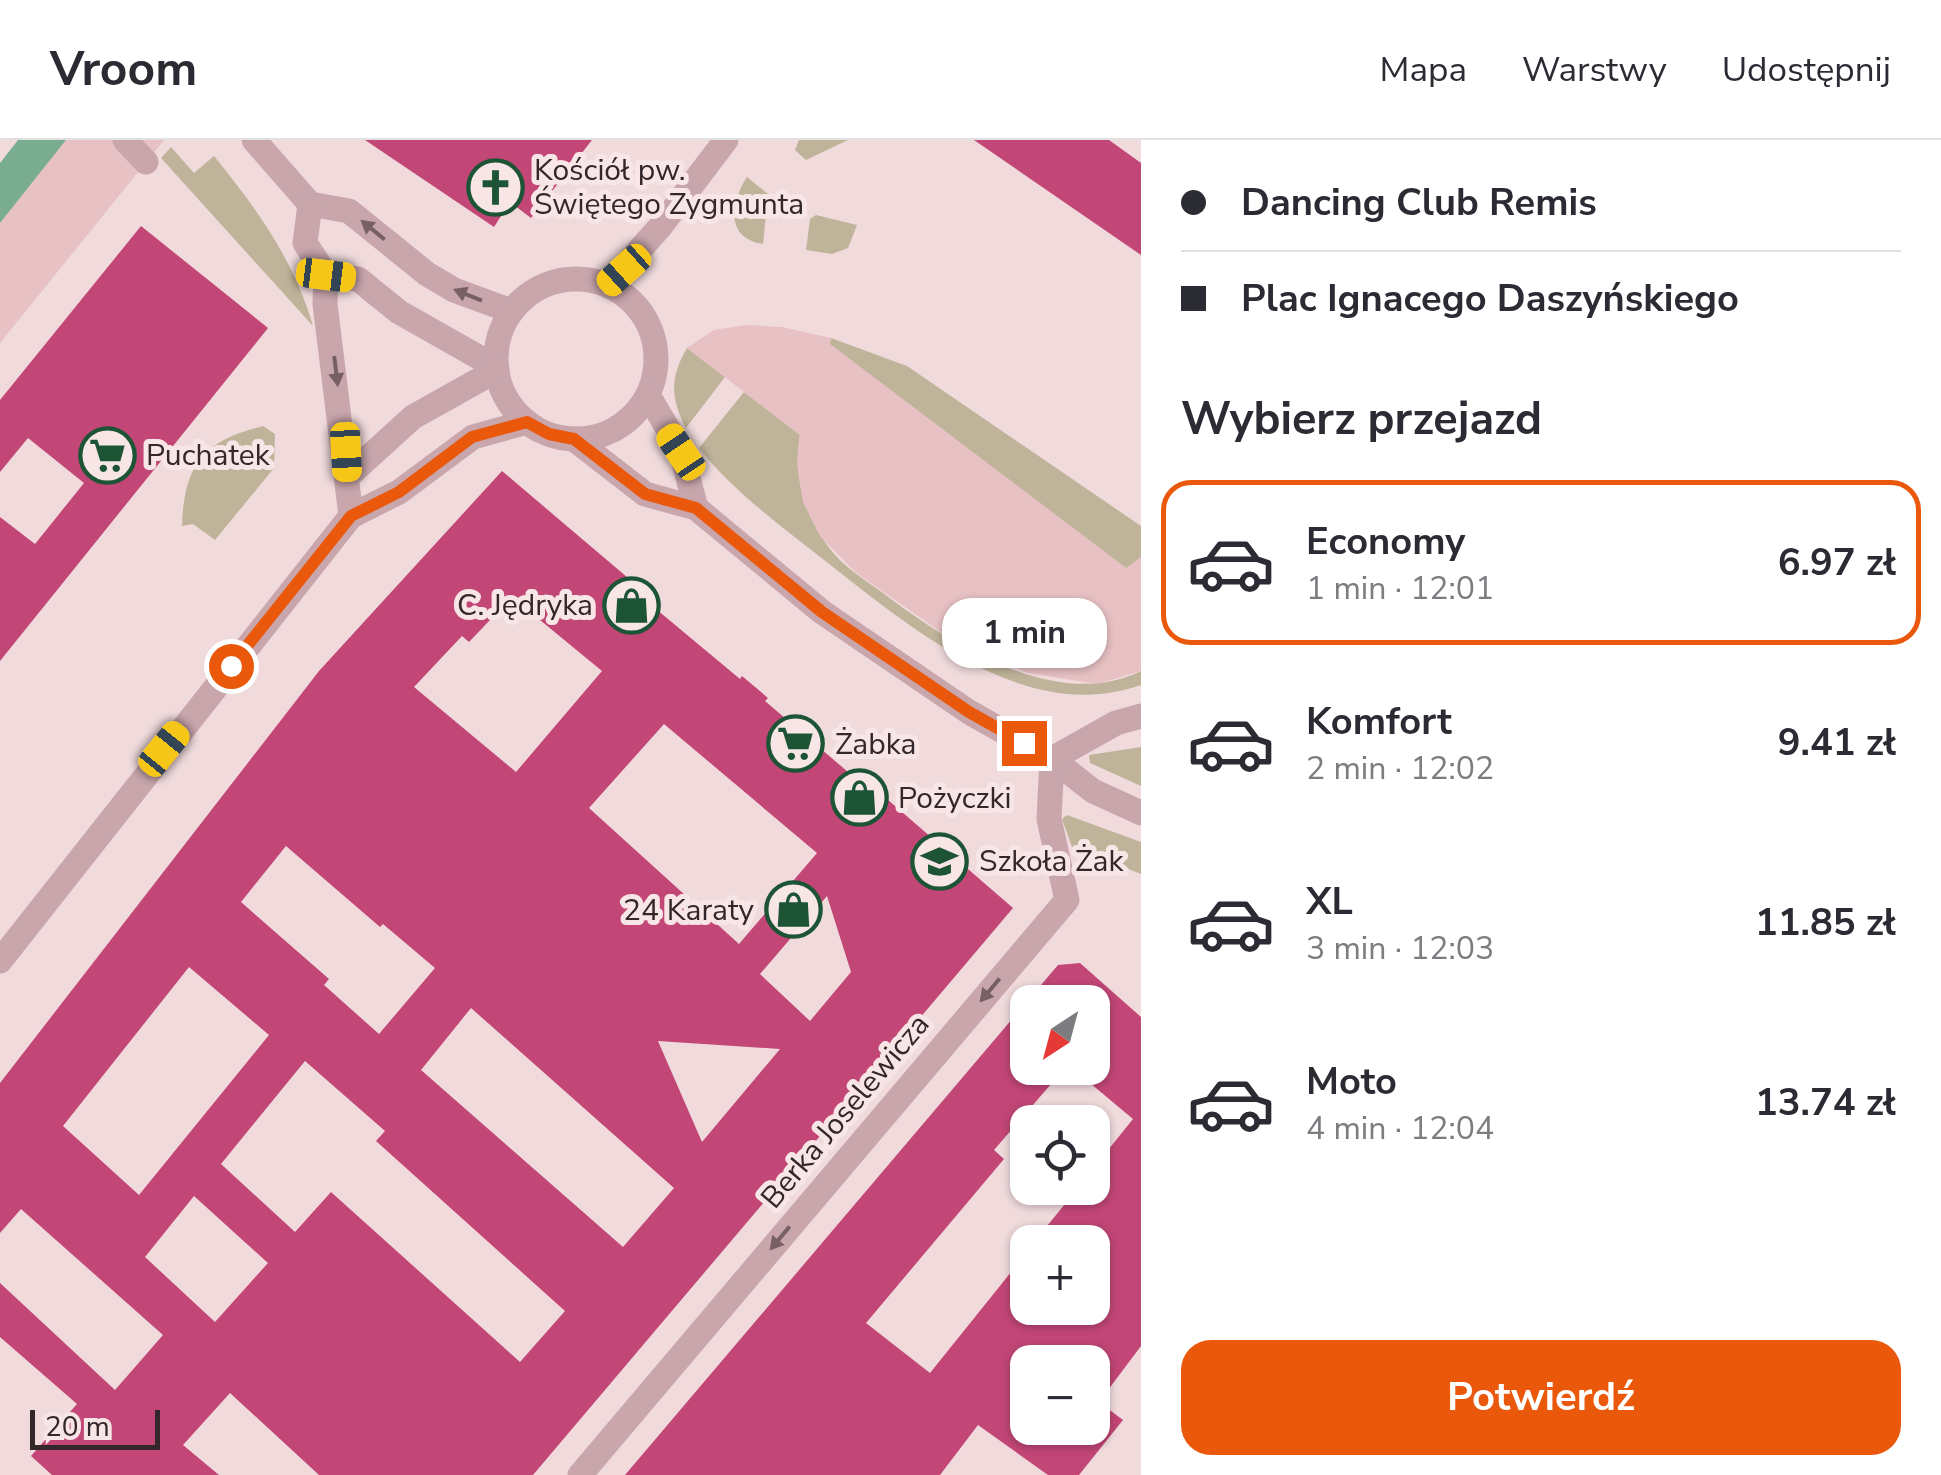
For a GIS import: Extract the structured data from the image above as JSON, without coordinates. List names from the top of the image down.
{
  "streets": {
    "street": ["Berka Joselewicza"]
  },
  "one_way": ["Berka Joselewicza"],
  "places": {
    "church": ["Kościół pw. Świętego Zygmunta"],
    "supermarket": ["Puchatek", "Żabka"],
    "shop": ["C. Jędryka", "Pożyczki", "24 Karaty"],
    "school or university": ["Szkoła Żak"]
  },
  "scale_bar": "20 m",
  "north": "bottom left",
  "page": {
    "header": "Vroom",
    "nav": ["Mapa", "Warstwy", "Udostępnij"],
    "banner": ["Dancing Club Remis", "Plac Ignacego Daszyńskiego"],
    "heading": "Wybierz przejazd",
    "list": [
      {
        "name": "Economy",
        "note": "1 min · 12:01",
        "value": "6.97 zł"
      },
      {
        "name": "Komfort",
        "note": "2 min · 12:02",
        "value": "9.41 zł"
      },
      {
        "name": "XL",
        "note": "3 min · 12:03",
        "value": "11.85 zł"
      },
      {
        "name": "Moto",
        "note": "4 min · 12:04",
        "value": "13.74 zł"
      }
    ],
    "bubble": "1 min",
    "map_buttons": ["+", "−"],
    "buttons": "Potwierdź",
    "scale": "20 m"
  }
}
